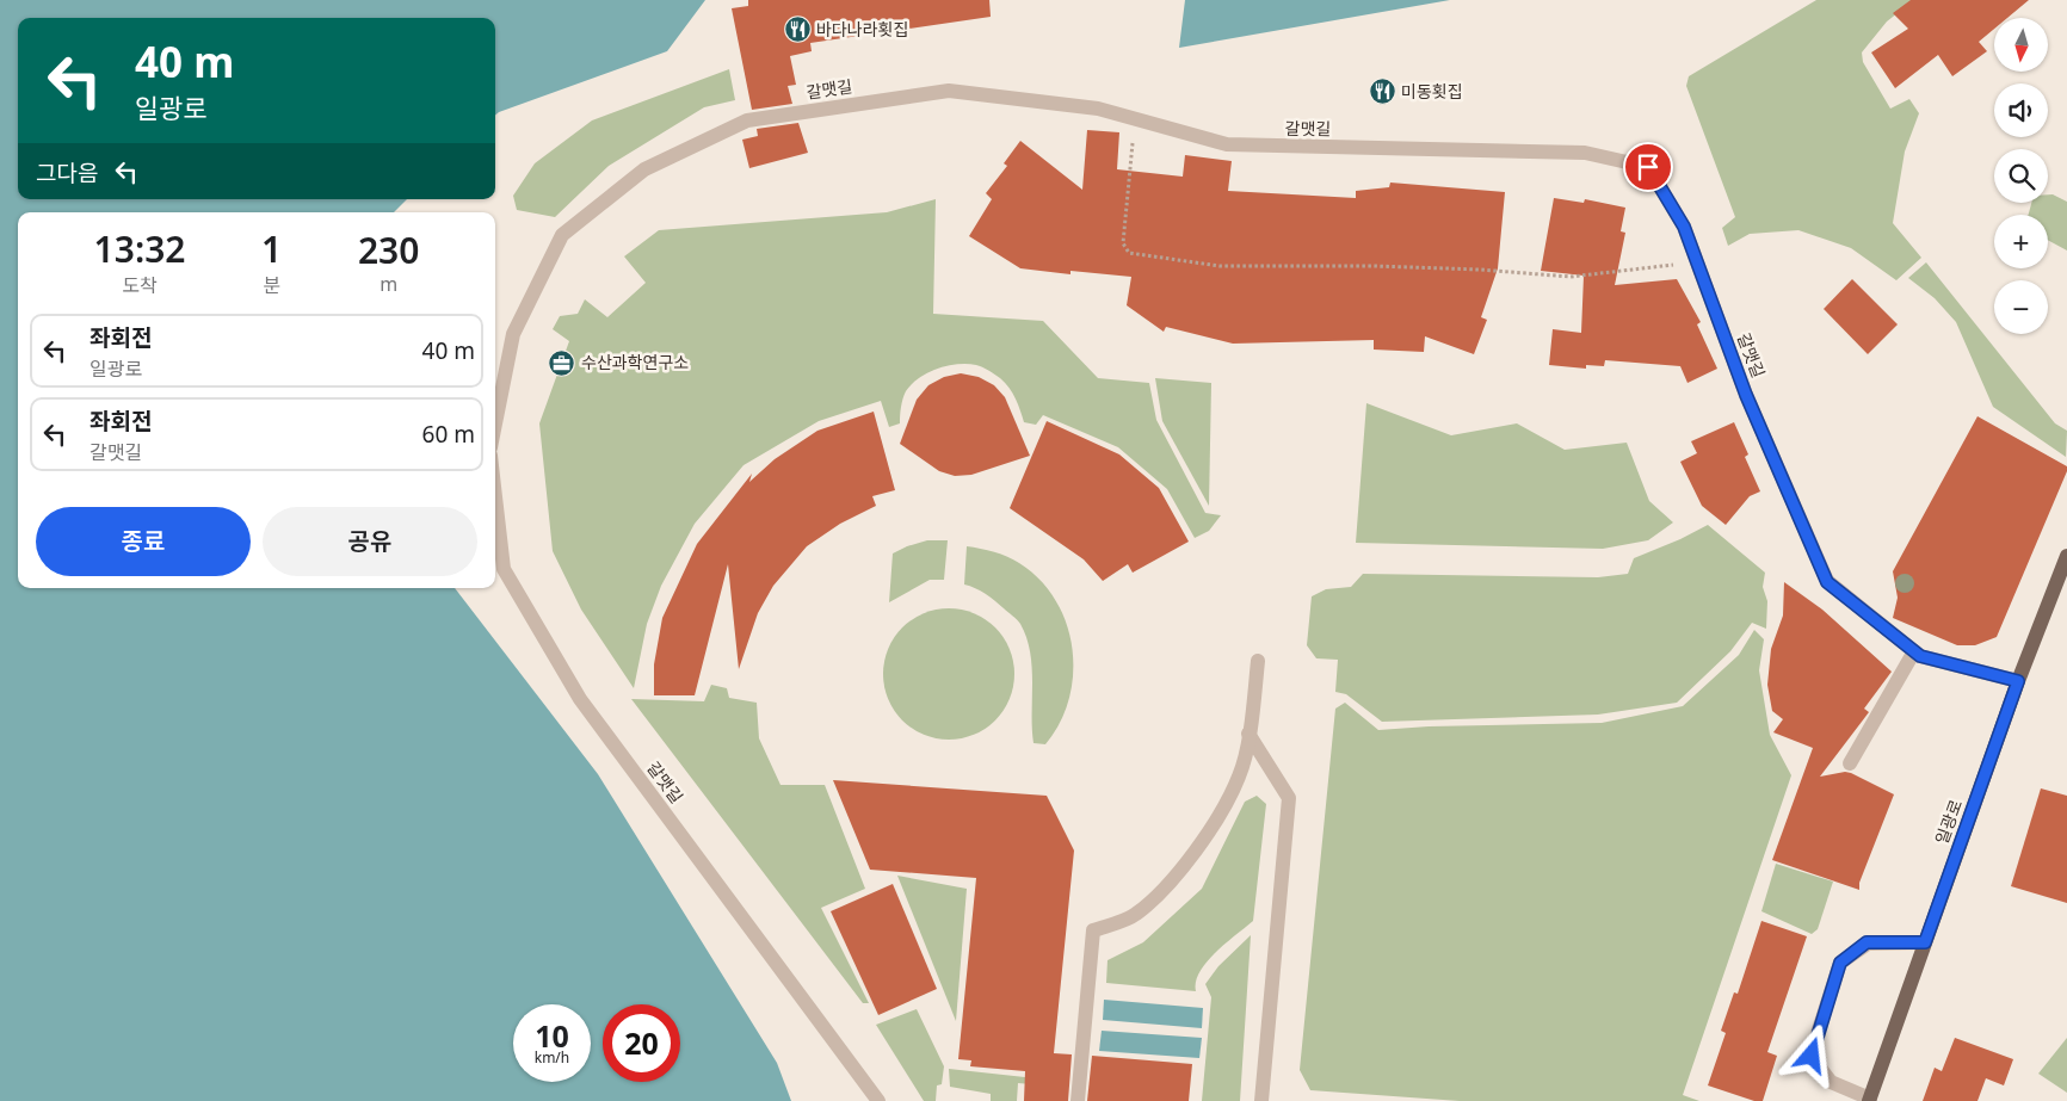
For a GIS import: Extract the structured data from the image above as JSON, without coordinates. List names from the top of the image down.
{
  "streets": {
    "main road": ["일광로"],
    "street": ["갈맷길"]
  },
  "crossings": [
    ["갈맷길", "일광로"]
  ],
  "places": {
    "restaurant": ["바다나라횟집", "미동횟집"],
    "office": ["수산과학연구소"]
  },
  "north": "bottom",
  "page": {
    "map_buttons": ["+", "−"],
    "turn": ["40 m", "일광로"],
    "then": "그다음",
    "eta": [
      "13:32",
      "도착",
      "1",
      "분",
      "230",
      "m"
    ],
    "list": [
      {
        "name": "좌회전",
        "note": "일광로",
        "value": "40 m"
      },
      {
        "name": "좌회전",
        "note": "갈맷길",
        "value": "60 m"
      }
    ],
    "buttons": ["종료", "공유"],
    "speed": "10 km/h",
    "limit": "20"
  }
}
